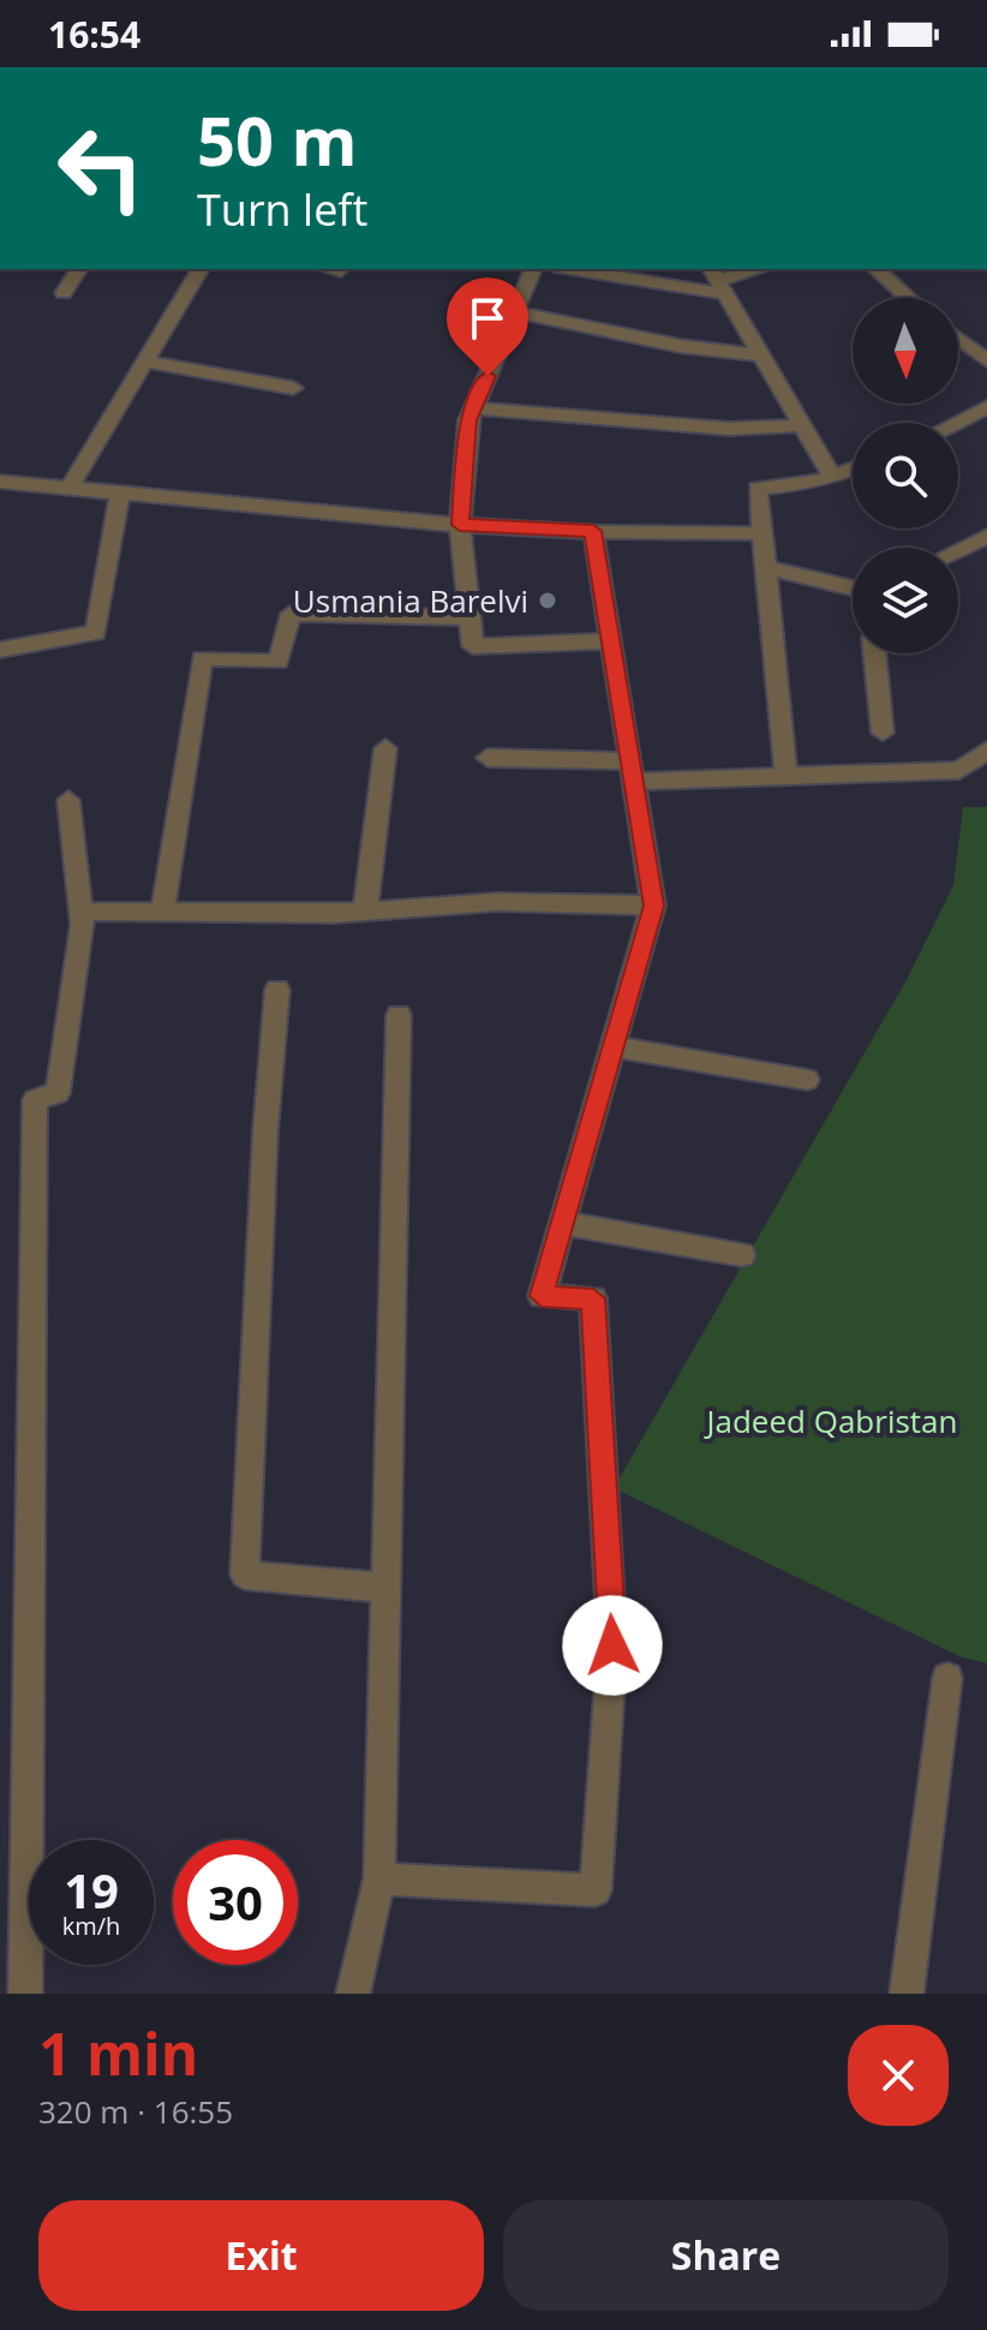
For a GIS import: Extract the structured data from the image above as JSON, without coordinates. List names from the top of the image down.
{
  "parks": ["Jadeed Qabristan"],
  "places": ["Usmania Barelvi"],
  "north": "bottom",
  "page": {
    "status": "16:54",
    "turn": ["50 m", "Turn left"],
    "speed": "19 km/h",
    "limit": "30",
    "heading": ["1 min", "320 m · 16:55"],
    "buttons": ["Exit", "Share"]
  }
}
